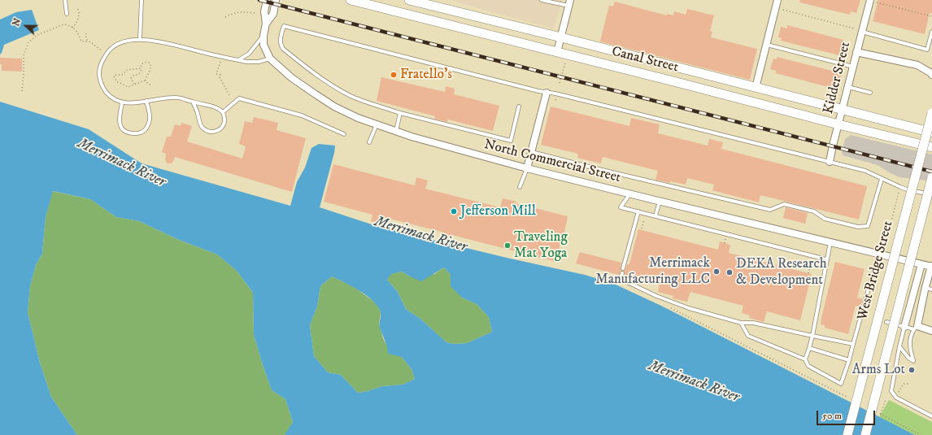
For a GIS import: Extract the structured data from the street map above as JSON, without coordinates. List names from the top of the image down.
{
  "streets": {
    "street": [
      "Canal Street",
      "Kidder Street",
      "North Commercial Street",
      "West Bridge Street"
    ]
  },
  "crossings": [
    ["Canal Street", "Kidder Street"]
  ],
  "water": ["Merrimack River"],
  "places": [
    "Fratello's",
    "Jefferson Mill",
    "Traveling Mat Yoga",
    "Merrimack Manufacturing LLC",
    "DEKA Research & Development",
    "Arms Lot"
  ],
  "scale_bar": "50 m",
  "north": "left"
}
